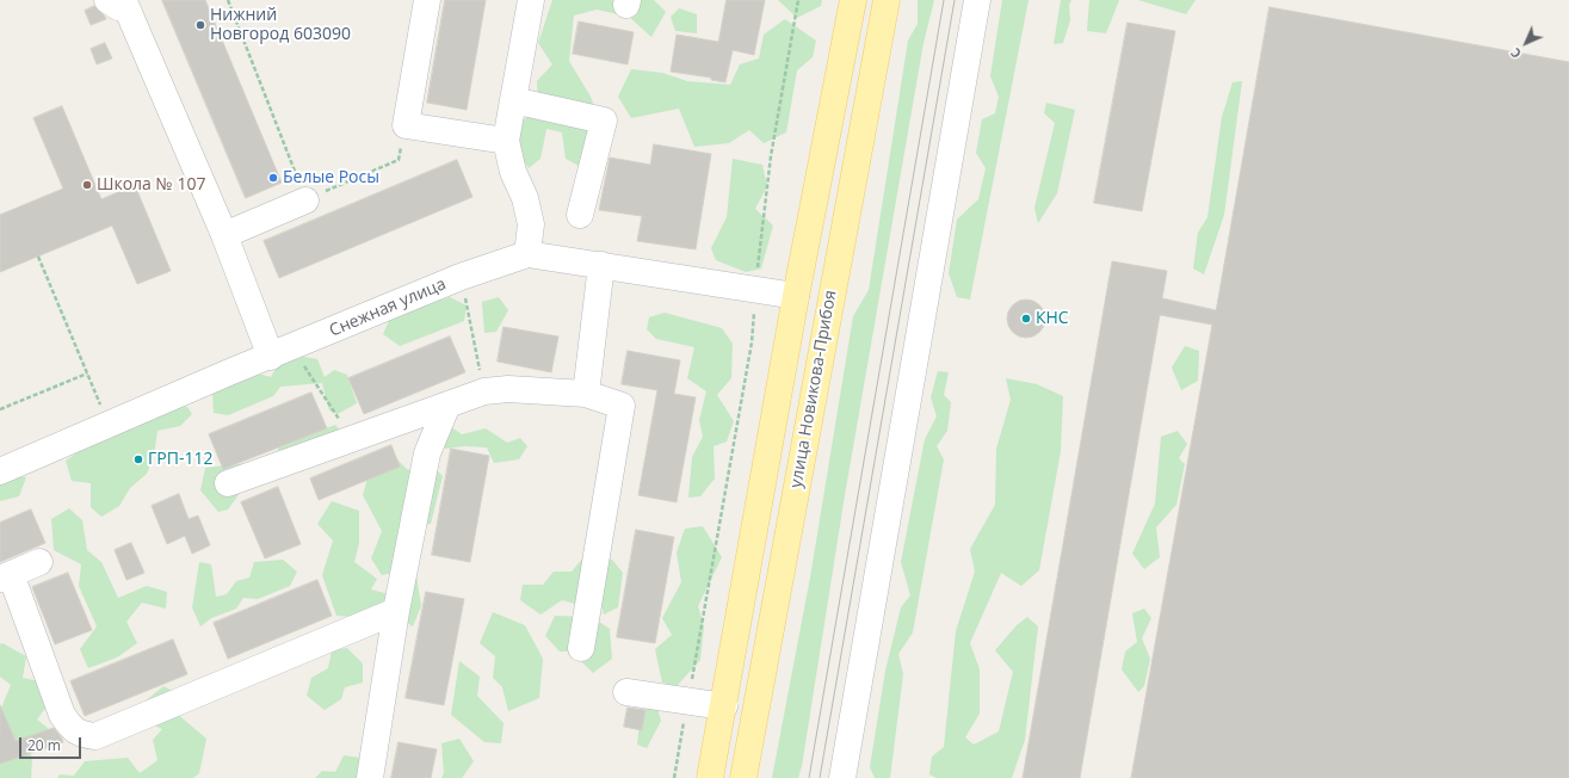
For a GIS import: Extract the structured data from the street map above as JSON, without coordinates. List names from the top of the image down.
{
  "streets": {
    "main road": ["улица Новикова-Прибоя"],
    "street": ["Снежная улица"]
  },
  "crossings": [
    ["Снежная улица", "улица Новикова-Прибоя"]
  ],
  "places": [
    "Нижний Новгород 603090",
    "Белые Росы",
    "Школа № 107",
    "КНС",
    "ГРП-112"
  ],
  "scale_bar": "20 m",
  "north": "bottom left"
}
